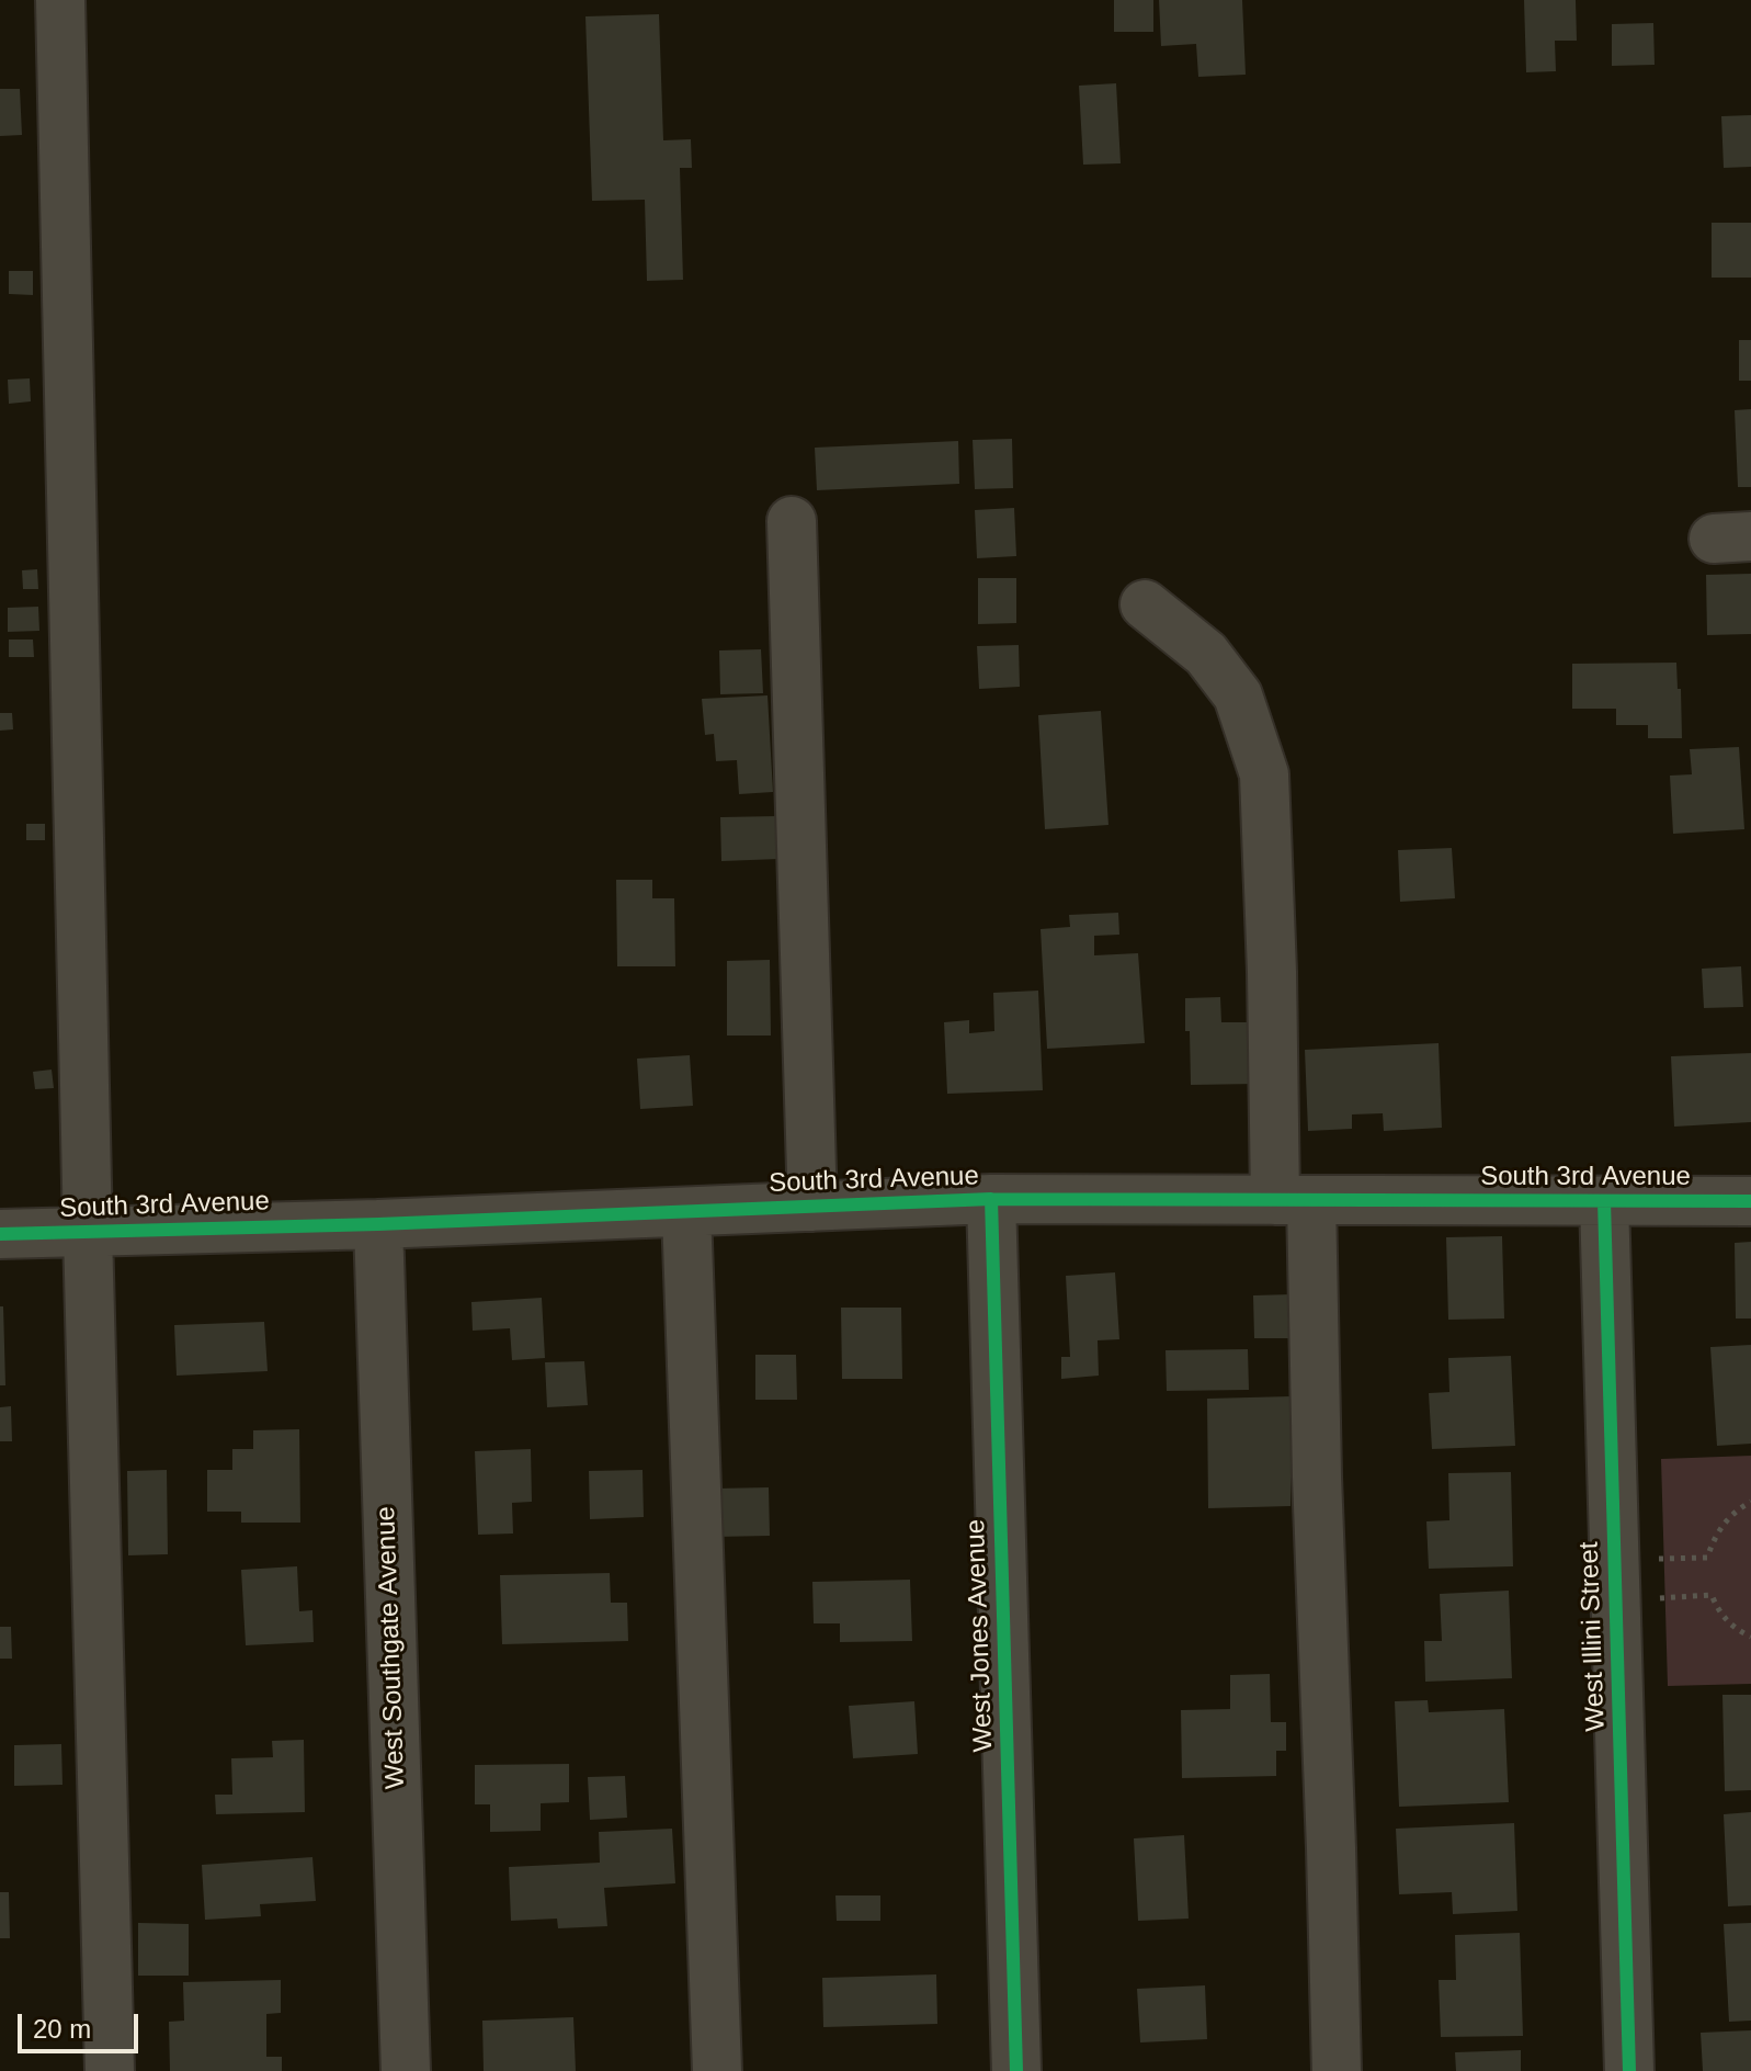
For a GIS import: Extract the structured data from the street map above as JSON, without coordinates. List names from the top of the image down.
{
  "streets": {
    "street": [
      "South 3rd Avenue",
      "West Jones Avenue",
      "West Illini Street",
      "West Southgate Avenue"
    ]
  },
  "crossings": [
    ["South 3rd Avenue", "West Jones Avenue"],
    ["South 3rd Avenue", "West Illini Street"],
    ["South 3rd Avenue", "West Southgate Avenue"]
  ],
  "scale_bar": "20 m"
}
